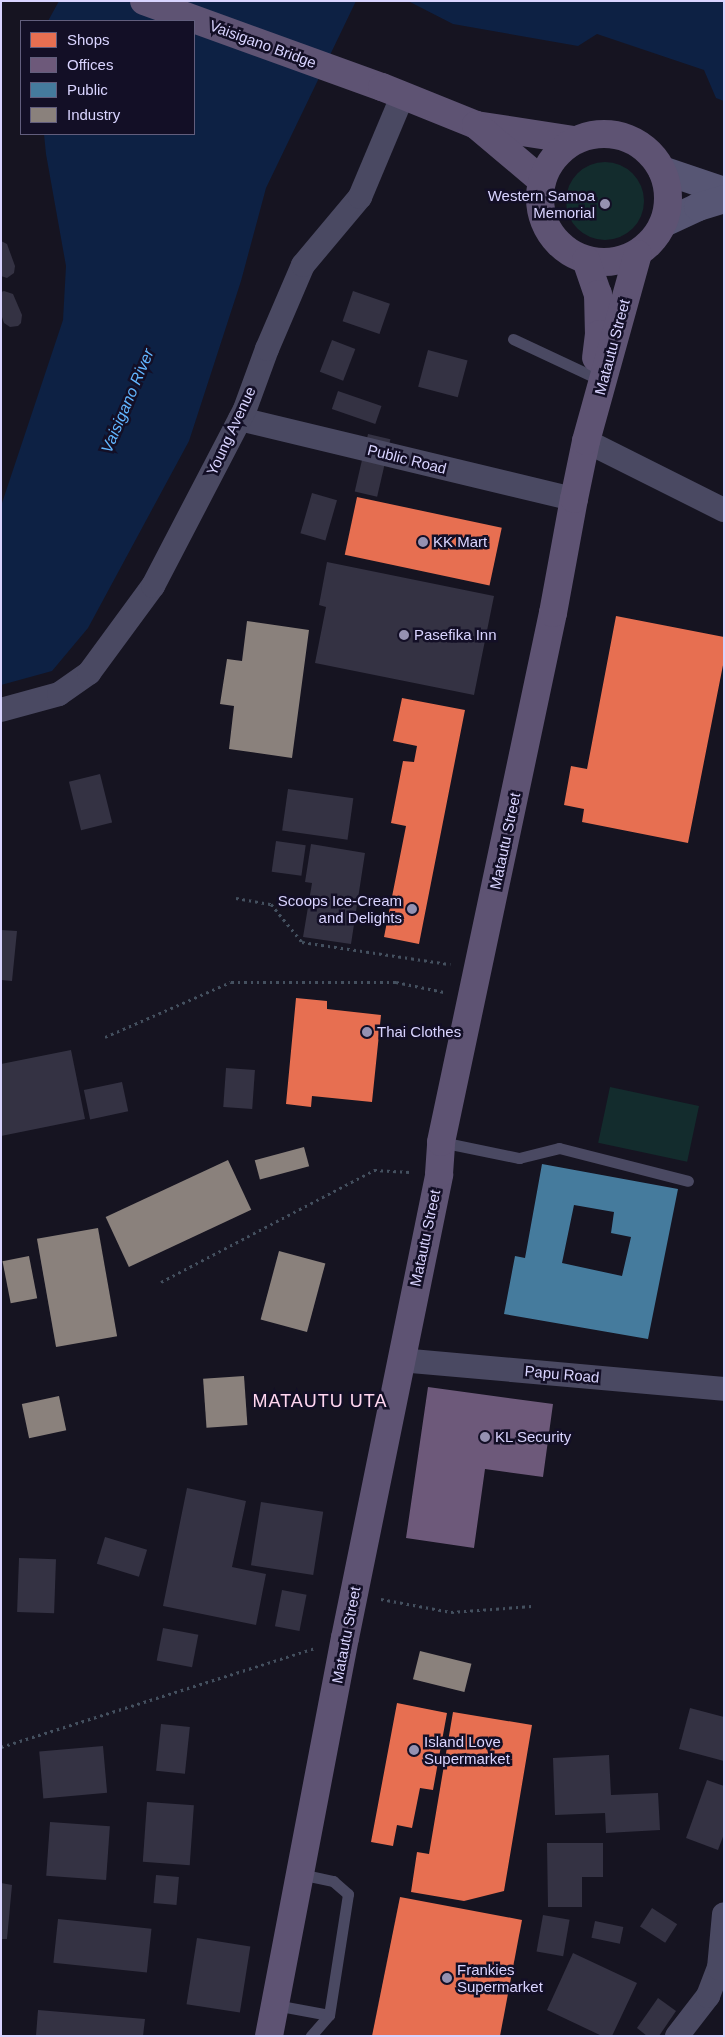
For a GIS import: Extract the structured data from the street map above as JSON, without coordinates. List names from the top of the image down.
{
  "streets": {
    "main road": ["Vaisigano Bridge", "Matautu Street"],
    "street": ["Young Avenue", "Public Road", "Papu Road"]
  },
  "crossings": [
    ["Vaisigano Bridge", "Young Avenue"],
    ["Matautu Street", "Public Road"],
    ["Matautu Street", "Papu Road"],
    ["Young Avenue", "Public Road"]
  ],
  "districts": ["MATAUTU UTA"],
  "water": ["Vaisigano River"],
  "places": [
    "Western Samoa Memorial",
    "KK Mart",
    "Pasefika Inn",
    "Scoops Ice-Cream and Delights",
    "Thai Clothes",
    "KL Security",
    "Island Love Supermarket",
    "Frankies Supermarket"
  ],
  "legend": [
    "Shops",
    "Offices",
    "Public",
    "Industry"
  ]
}
